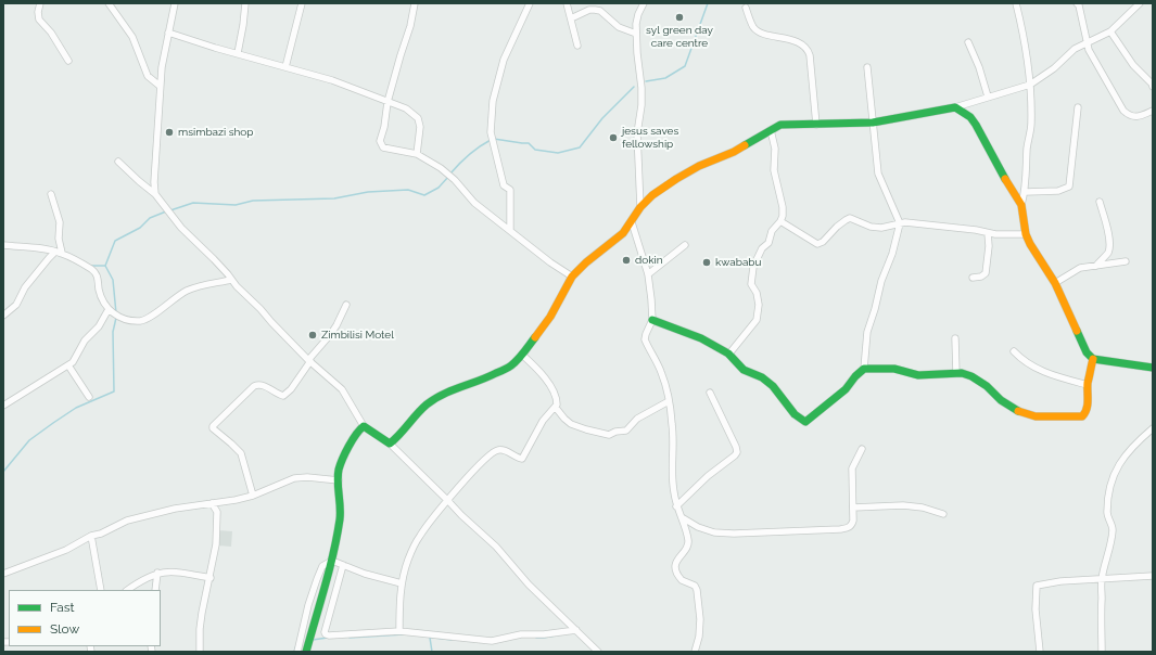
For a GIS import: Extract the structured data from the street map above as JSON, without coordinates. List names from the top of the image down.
{
  "places": [
    "syl green day care centre",
    "msimbazi shop",
    "jesus saves fellowship",
    "dokin",
    "kwababu",
    "Zimbilisi Motel"
  ],
  "legend": ["Fast", "Slow"]
}
